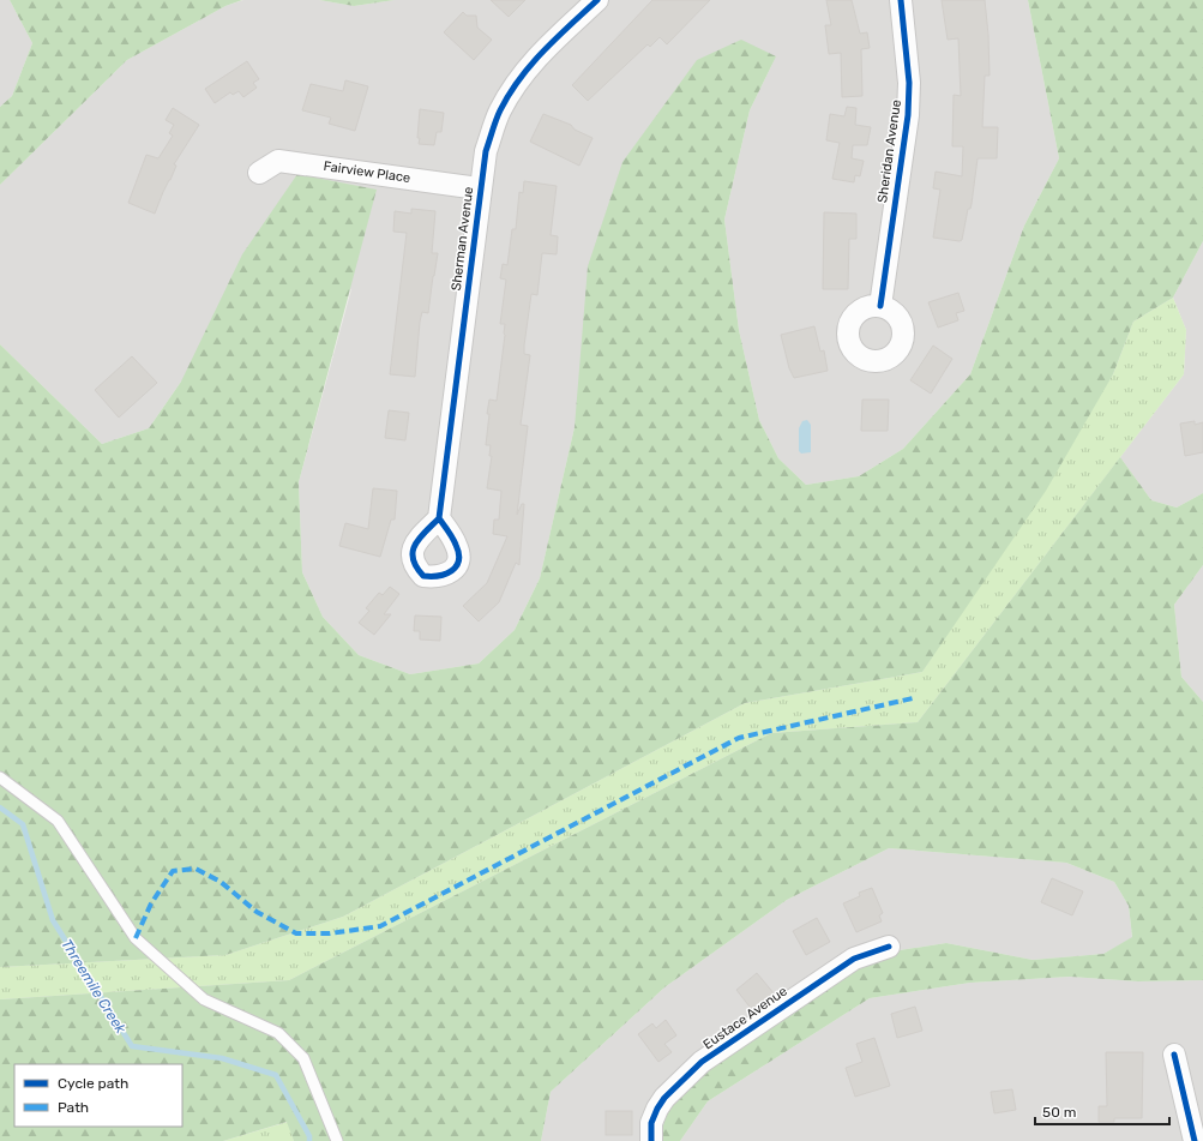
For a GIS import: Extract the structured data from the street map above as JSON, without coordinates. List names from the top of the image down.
{
  "streets": {
    "street": [
      "Sheridan Avenue",
      "Fairview Place",
      "Sherman Avenue",
      "Eustace Avenue"
    ]
  },
  "crossings": [
    ["Fairview Place", "Sherman Avenue"]
  ],
  "water": ["Threemile Creek"],
  "legend": ["Cycle path", "Path"],
  "scale_bar": "50 m"
}
